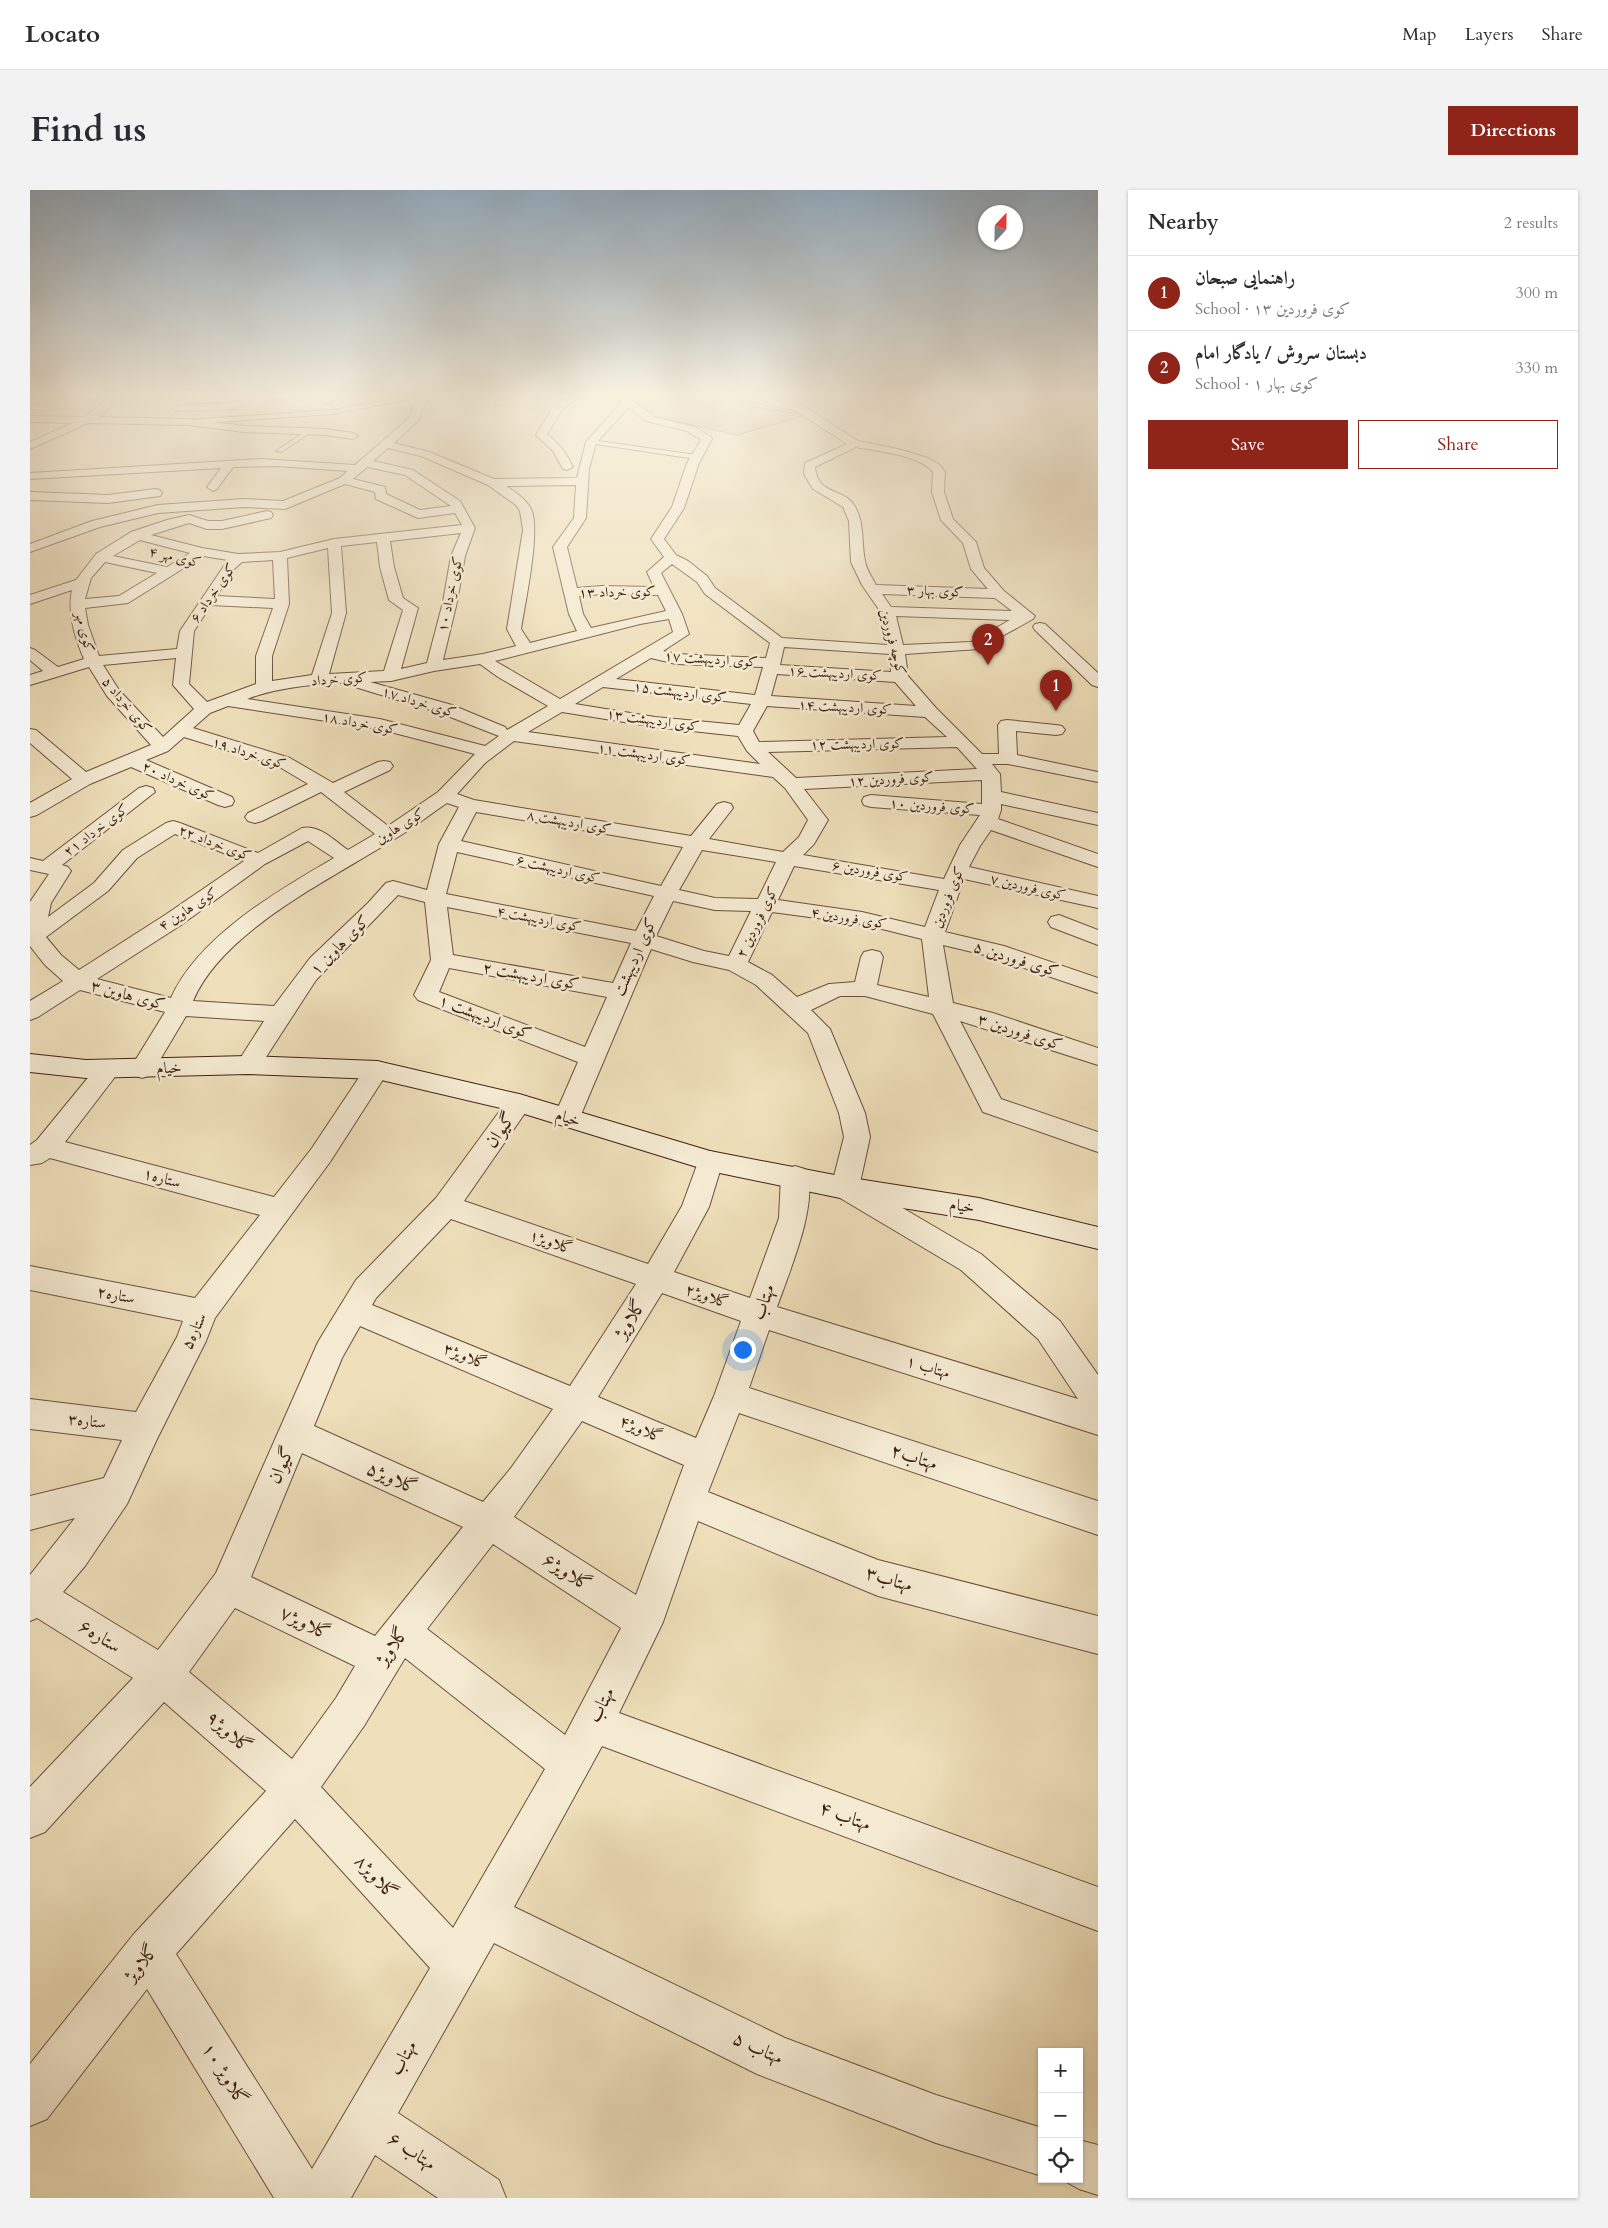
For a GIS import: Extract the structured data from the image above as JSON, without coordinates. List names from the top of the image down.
{
  "streets": {
    "street": [
      "کوی مهر ۴",
      "کوی بهار ۳",
      "کوی خرداد ۱۳",
      "کوی خرداد ۶",
      "کوی خرداد ۱۰",
      "کوی مهر",
      "کوچه فروردین",
      "کوی اردیبهشت ۱۷",
      "کوی اردیبهشت ۱۶",
      "کوی خرداد",
      "کوی اردیبهشت ۱۵",
      "کوی خرداد ۱۷",
      "کوی خرداد ۵",
      "کوی اردیبهشت ۱۴",
      "کوی اردیبهشت ۱۳",
      "کوی خرداد ۱۸",
      "کوی اردیبهشت ۱۲",
      "کوی خرداد ۱۹",
      "کوی اردیبهشت ۱۱",
      "کوی فروردین ۱۲",
      "کوی خرداد ۲۰",
      "کوی فروردین ۱۰",
      "کوی اردیبهشت ۸",
      "کوی هاوین",
      "کوی خرداد ۲۱",
      "کوی خرداد ۲۲",
      "کوی اردیبهشت ۶",
      "کوی فروردین ۶",
      "کوی فروردین ۷",
      "کوی فروردین",
      "کوی هاوین ۴",
      "کوی فروردین ۴",
      "کوی اردیبهشت ۴",
      "کوی فروردین ۲",
      "کوی هاوین ۱",
      "کوی اردیبهشت",
      "کوی فروردین ۵",
      "کوی اردیبهشت ۲",
      "کوی هاوین ۳",
      "کوی اردیبهشت ۱",
      "کوی فروردین ۳",
      "خیام",
      "گیوان",
      "ستاره۱",
      "گلاویژ۱",
      "ستاره۲",
      "گلاویژ۲",
      "مهتاب",
      "گلاویژ",
      "ستاره۵",
      "گلاویژ۳",
      "مهتاب ۱",
      "ستاره۳",
      "گلاویژ۴",
      "مهتاب۲",
      "گلاویژ۵",
      "گلاویژ۶",
      "مهتاب۳",
      "گلاویژ۷",
      "ستاره۶",
      "گلاویژ۹",
      "مهتاب ۴",
      "گلاویژ۸",
      "مهتاب ۵",
      "گلاویژ ۱۰",
      "مهتاب ۶"
    ]
  },
  "crossings": [
    ["کوی مهر ۴", "کوی خرداد ۶"],
    ["کوی مهر ۴", "کوی مهر"],
    ["کوی بهار ۳", "کوچه فروردین"],
    ["کوی خرداد ۱۳", "کوی خرداد"],
    ["کوی خرداد ۱۳", "کوی هاوین"],
    ["کوی خرداد ۶", "کوی خرداد"],
    ["کوی خرداد ۱۰", "کوی خرداد"],
    ["کوی مهر", "کوی خرداد ۵"],
    ["کوچه فروردین", "کوی اردیبهشت ۱۶"],
    ["کوچه فروردین", "کوی اردیبهشت ۱۴"],
    ["کوچه فروردین", "کوی اردیبهشت ۱۲"],
    ["کوچه فروردین", "کوی فروردین ۱۲"],
    ["کوی اردیبهشت ۱۷", "کوی اردیبهشت ۱۶"],
    ["کوی اردیبهشت ۱۷", "کوی هاوین"],
    ["کوی خرداد", "کوی خرداد ۱۷"],
    ["کوی خرداد", "کوی خرداد ۵"],
    ["کوی خرداد", "کوی خرداد ۱۸"],
    ["کوی خرداد", "کوی خرداد ۱۹"],
    ["کوی خرداد", "کوی خرداد ۲۰"],
    ["کوی خرداد", "کوی هاوین"],
    ["کوی اردیبهشت ۱۵", "کوی اردیبهشت ۱۴"],
    ["کوی اردیبهشت ۱۵", "کوی هاوین"],
    ["کوی خرداد ۱۷", "کوی اردیبهشت ۱۱"],
    ["کوی خرداد ۱۷", "کوی هاوین"],
    ["کوی اردیبهشت ۱۳", "کوی هاوین"],
    ["کوی خرداد ۱۸", "کوی هاوین"],
    ["کوی خرداد ۱۹", "کوی هاوین"],
    ["کوی اردیبهشت ۱۱", "کوی فروردین ۱۲"],
    ["کوی اردیبهشت ۱۱", "کوی هاوین"],
    ["کوی اردیبهشت ۱۱", "کوی فروردین ۲"],
    ["کوی فروردین ۱۲", "کوی فروردین ۲"],
    ["کوی فروردین ۱۰", "کوی فروردین"],
    ["کوی اردیبهشت ۸", "کوی هاوین"],
    ["کوی اردیبهشت ۸", "کوی فروردین ۶"],
    ["کوی اردیبهشت ۸", "کوی فروردین ۲"],
    ["کوی اردیبهشت ۸", "کوی اردیبهشت"],
    ["کوی هاوین", "کوی هاوین ۴"],
    ["کوی هاوین", "کوی هاوین ۳"],
    ["کوی هاوین", "خیام"],
    ["کوی خرداد ۲۲", "کوی هاوین ۴"],
    ["کوی اردیبهشت ۶", "کوی فروردین ۴"],
    ["کوی اردیبهشت ۶", "کوی فروردین ۲"],
    ["کوی اردیبهشت ۶", "کوی اردیبهشت"],
    ["کوی فروردین ۶", "کوی فروردین ۷"],
    ["کوی فروردین ۶", "کوی فروردین"],
    ["کوی فروردین ۶", "کوی فروردین ۲"],
    ["کوی فروردین ۷", "کوی فروردین"],
    ["کوی فروردین", "کوی فروردین ۴"],
    ["کوی فروردین", "کوی فروردین ۵"],
    ["کوی فروردین", "کوی فروردین ۳"],
    ["کوی هاوین ۴", "کوی هاوین ۳"],
    ["کوی فروردین ۴", "کوی فروردین ۲"],
    ["کوی فروردین ۴", "کوی فروردین ۵"],
    ["کوی اردیبهشت ۴", "کوی فروردین ۲"],
    ["کوی اردیبهشت ۴", "کوی هاوین ۱"],
    ["کوی اردیبهشت ۴", "کوی اردیبهشت"],
    ["کوی فروردین ۲", "خیام"],
    ["کوی هاوین ۱", "کوی هاوین ۳"],
    ["کوی هاوین ۱", "خیام"],
    ["کوی اردیبهشت", "کوی اردیبهشت ۲"],
    ["کوی اردیبهشت", "کوی اردیبهشت ۱"],
    ["کوی اردیبهشت", "خیام"],
    ["کوی اردیبهشت ۲", "کوی اردیبهشت ۱"],
    ["خیام", "گیوان"],
    ["خیام", "مهتاب"],
    ["خیام", "گلاویژ"],
    ["خیام", "ستاره۵"],
    ["گیوان", "گلاویژ۱"],
    ["گیوان", "گلاویژ۳"],
    ["گیوان", "گلاویژ۵"],
    ["گیوان", "گلاویژ۷"],
    ["گیوان", "ستاره۶"],
    ["گیوان", "گلاویژ۹"],
    ["ستاره۱", "ستاره۵"],
    ["گلاویژ۱", "گلاویژ۲"],
    ["گلاویژ۱", "گلاویژ"],
    ["ستاره۲", "ستاره۵"],
    ["گلاویژ۲", "مهتاب"],
    ["گلاویژ۲", "گلاویژ"],
    ["گلاویژ۲", "مهتاب ۱"],
    ["مهتاب", "مهتاب ۱"],
    ["مهتاب", "گلاویژ۴"],
    ["مهتاب", "مهتاب۲"],
    ["مهتاب", "گلاویژ۶"],
    ["مهتاب", "مهتاب۳"],
    ["مهتاب", "گلاویژ۷"],
    ["مهتاب", "مهتاب ۴"],
    ["مهتاب", "گلاویژ۸"],
    ["مهتاب", "مهتاب ۵"],
    ["مهتاب", "مهتاب ۶"],
    ["گلاویژ", "گلاویژ۳"],
    ["گلاویژ", "گلاویژ۴"],
    ["گلاویژ", "گلاویژ۵"],
    ["گلاویژ", "گلاویژ۶"],
    ["گلاویژ", "گلاویژ۷"],
    ["گلاویژ", "گلاویژ۹"],
    ["گلاویژ", "گلاویژ۸"],
    ["گلاویژ", "گلاویژ ۱۰"],
    ["ستاره۵", "ستاره۳"],
    ["ستاره۵", "ستاره۶"],
    ["گلاویژ۳", "گلاویژ۴"],
    ["گلاویژ۵", "گلاویژ۶"],
    ["ستاره۶", "گلاویژ۹"],
    ["گلاویژ۹", "گلاویژ۸"]
  ],
  "north": "top",
  "page": {
    "header": "Locato",
    "nav": ["Map", "Layers", "Share"],
    "title": "Find us",
    "buttons": [
      "Directions",
      ["Save", "Share"]
    ],
    "heading": ["Nearby", "2 results"],
    "list": [
      {
        "mark": "1",
        "name": "راهنمایی صبحان",
        "note": "School · کوی فروردین ۱۳",
        "value": "300 m"
      },
      {
        "mark": "2",
        "name": "دبستان سروش / یادگار امام",
        "note": "School · کوی بهار ۱",
        "value": "330 m"
      }
    ],
    "pins": ["2", "1"],
    "map_buttons": ["+", "−"]
  }
}
